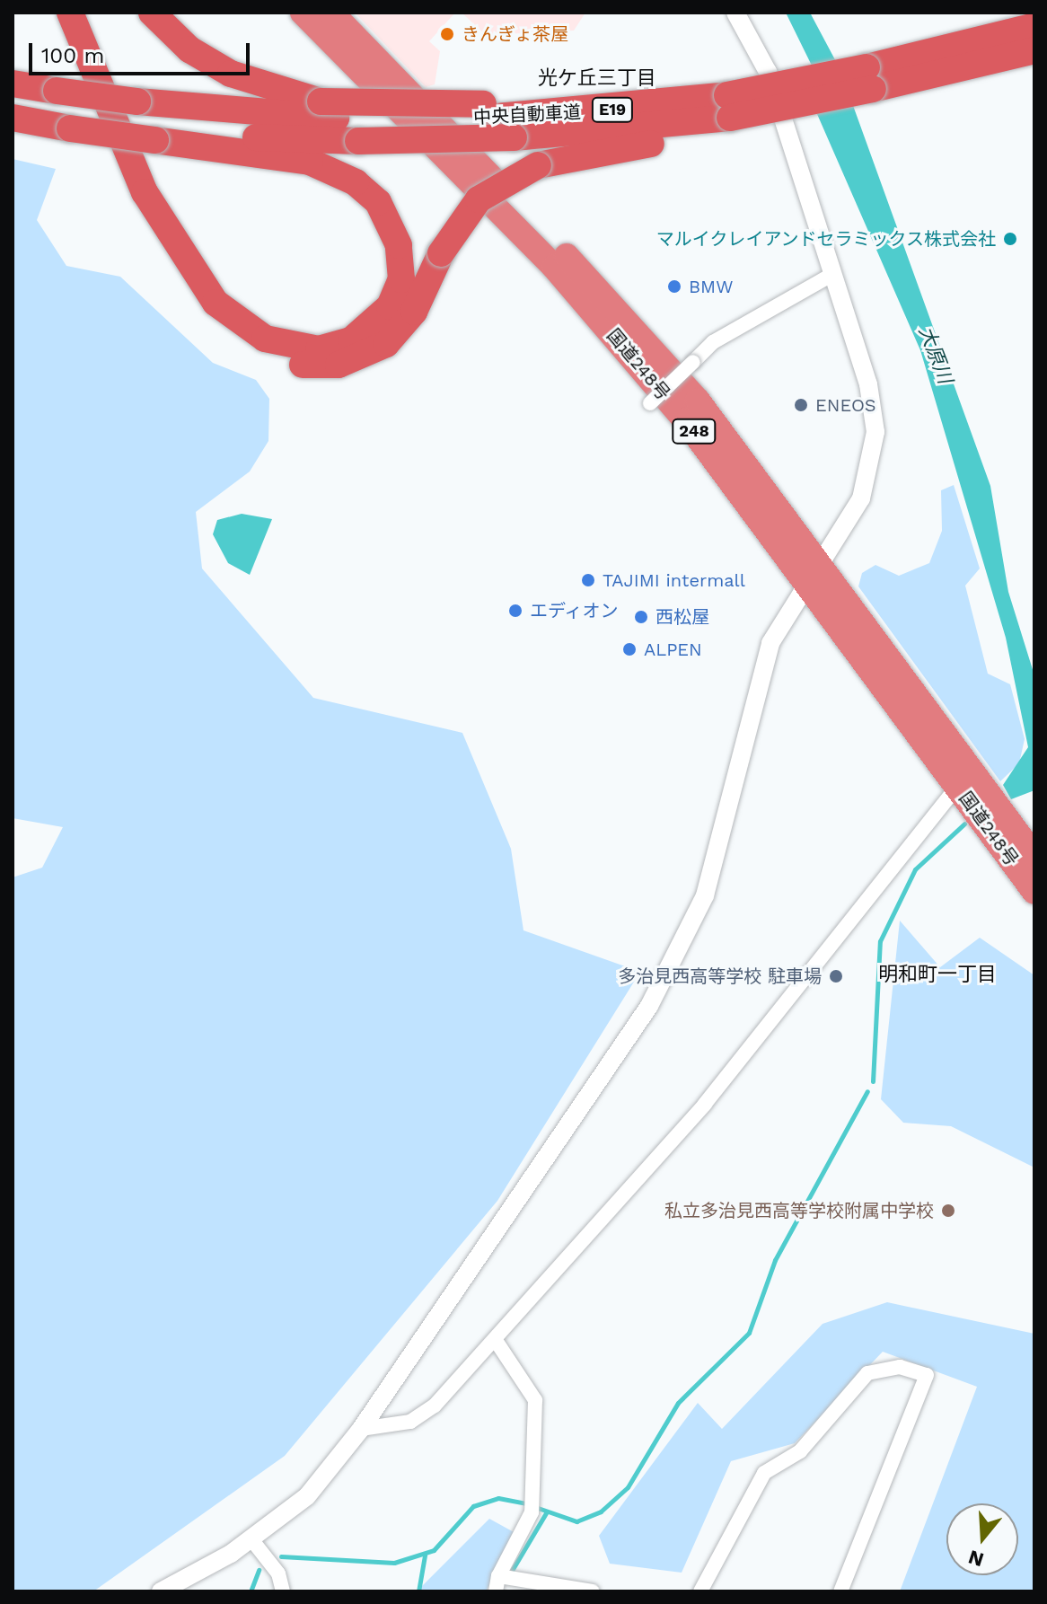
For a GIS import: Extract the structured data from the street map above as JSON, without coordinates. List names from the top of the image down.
{
  "streets": {
    "highway": [
      "E19",
      "中央自動車道",
      "国道248号",
      "248"
    ]
  },
  "crossings": [
    ["E19", "中央自動車道"]
  ],
  "districts": ["光ケ丘三丁目", "明和町一丁目"],
  "water": ["大原川"],
  "places": [
    "きんぎょ茶屋",
    "マルイクレイアンドセラミックス株式会社",
    "BMW",
    "ENEOS",
    "TAJIMI intermall",
    "エディオン",
    "西松屋",
    "ALPEN",
    "多治見西高等学校 駐車場",
    "私立多治見西高等学校附属中学校"
  ],
  "scale_bar": "100 m",
  "north": "bottom"
}
